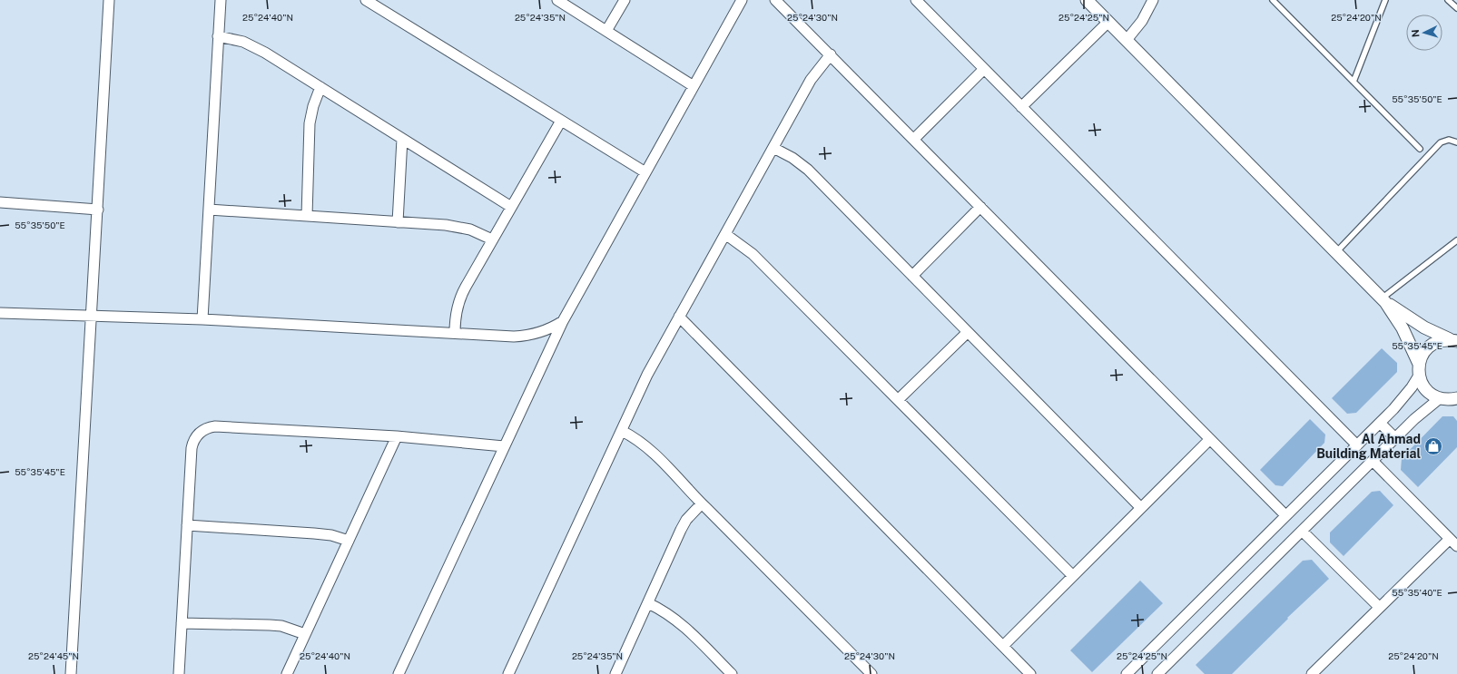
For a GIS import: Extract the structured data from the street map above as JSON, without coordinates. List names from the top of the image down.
{
  "places": {
    "shop": ["Al Ahmad Building Material"]
  },
  "north": "left",
  "coordinates": [
    "25°24'40\"N",
    "25°24'35\"N",
    "25°24'30\"N",
    "25°24'25\"N",
    "25°24'20\"N",
    "55°35'50\"E",
    "55°35'45\"E",
    "55°35'40\"E",
    "25°24'45\"N"
  ]
}
